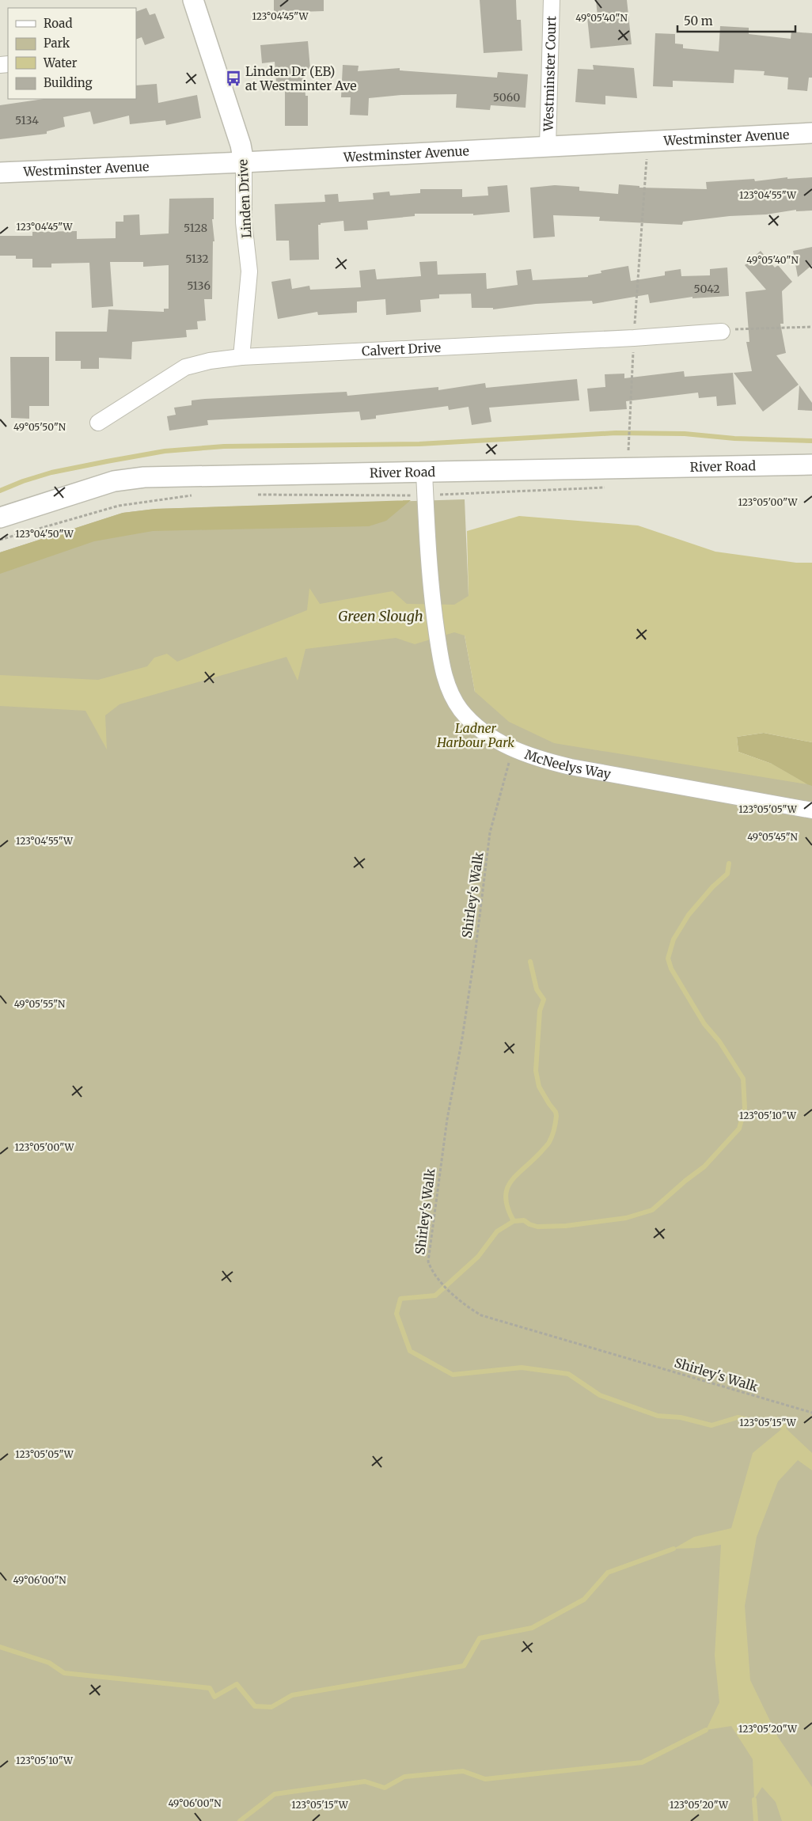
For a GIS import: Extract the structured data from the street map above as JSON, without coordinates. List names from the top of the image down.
{
  "streets": {
    "street": [
      "Westminster Court",
      "Westminster Avenue",
      "Linden Drive",
      "Calvert Drive",
      "River Road",
      "McNeelys Way"
    ],
    "path": ["Shirley's Walk"]
  },
  "crossings": [
    ["Westminster Court", "Westminster Avenue"],
    ["Westminster Avenue", "Linden Drive"],
    ["Linden Drive", "Calvert Drive"],
    ["River Road", "McNeelys Way"],
    ["McNeelys Way", "Shirley's Walk"]
  ],
  "water": ["Green Slough"],
  "parks": ["Ladner Harbour Park"],
  "places": {
    "bus stop": ["Linden Dr (EB) at Westminter Ave"]
  },
  "house_numbers": [
    "5060",
    "5134",
    "5128",
    "5132",
    "5136",
    "5042"
  ],
  "legend": [
    "Road",
    "Park",
    "Water",
    "Building"
  ],
  "scale_bar": "50 m",
  "coordinates": [
    "123°04'45\"W",
    "49°05'40\"N",
    "123°04'55\"W",
    "49°05'50\"N",
    "123°05'00\"W",
    "123°04'50\"W",
    "123°05'05\"W",
    "49°05'45\"N",
    "49°05'55\"N",
    "123°05'10\"W",
    "123°05'15\"W",
    "49°06'00\"N",
    "123°05'20\"W"
  ]
}
